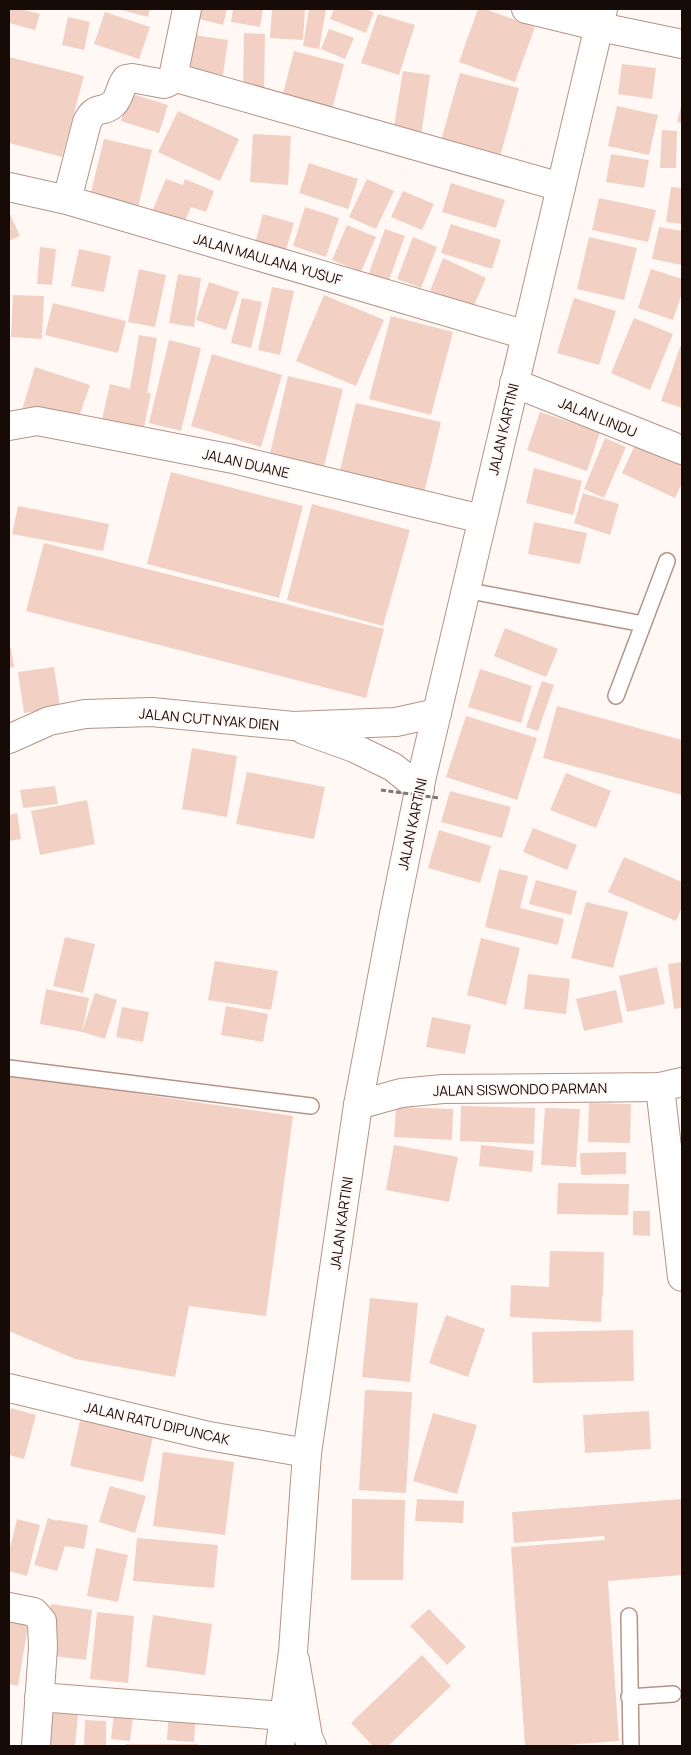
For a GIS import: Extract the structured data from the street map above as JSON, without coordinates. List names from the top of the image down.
{
  "streets": {
    "main road": [
      "JALAN MAULANA YUSUF",
      "JALAN LINDU",
      "JALAN KARTINI",
      "JALAN DUANE",
      "JALAN CUT NYAK DIEN",
      "JALAN SISWONDO PARMAN",
      "JALAN RATU DIPUNCAK"
    ]
  },
  "crossings": [
    ["JALAN MAULANA YUSUF", "JALAN KARTINI"],
    ["JALAN LINDU", "JALAN KARTINI"],
    ["JALAN KARTINI", "JALAN DUANE"],
    ["JALAN KARTINI", "JALAN CUT NYAK DIEN"],
    ["JALAN KARTINI", "JALAN SISWONDO PARMAN"],
    ["JALAN KARTINI", "JALAN RATU DIPUNCAK"]
  ]
}
